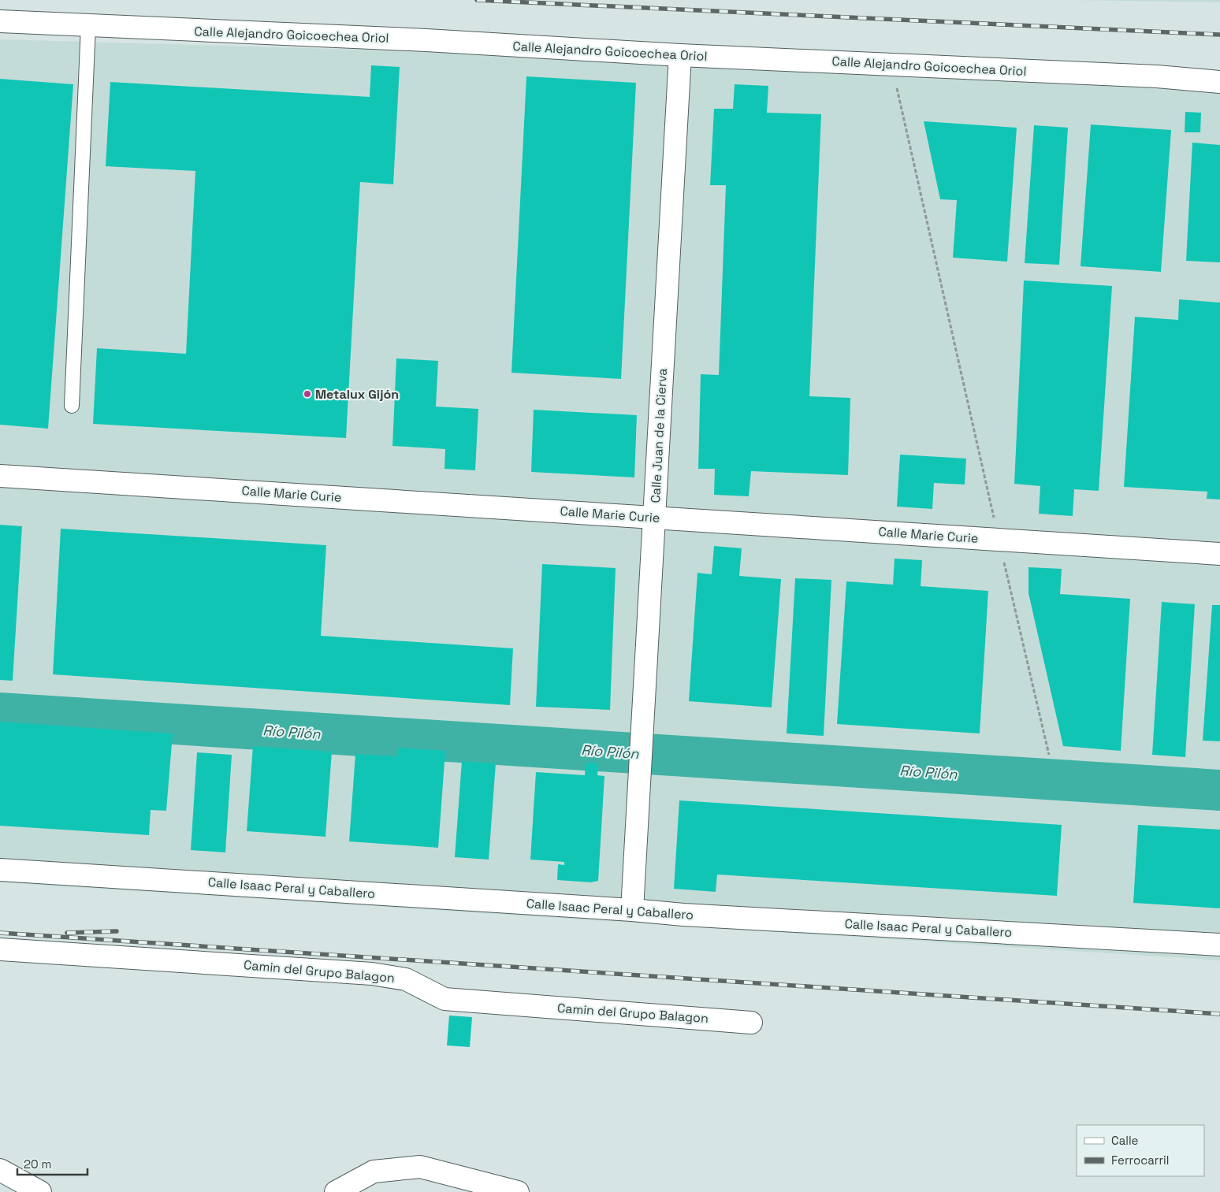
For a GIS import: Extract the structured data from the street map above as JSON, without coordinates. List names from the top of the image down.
{
  "streets": {
    "street": [
      "Calle Alejandro Goicoechea Oriol",
      "Calle Juan de la Cierva",
      "Calle Marie Curie",
      "Calle Isaac Peral y Caballero",
      "Camin del Grupo Balagon"
    ]
  },
  "crossings": [
    ["Calle Alejandro Goicoechea Oriol", "Calle Juan de la Cierva"],
    ["Calle Juan de la Cierva", "Calle Marie Curie"],
    ["Calle Juan de la Cierva", "Calle Isaac Peral y Caballero"]
  ],
  "water": ["Río Pilón"],
  "places": ["Metalux Gijón"],
  "legend": ["Calle", "Ferrocarril"],
  "scale_bar": "20 m"
}
